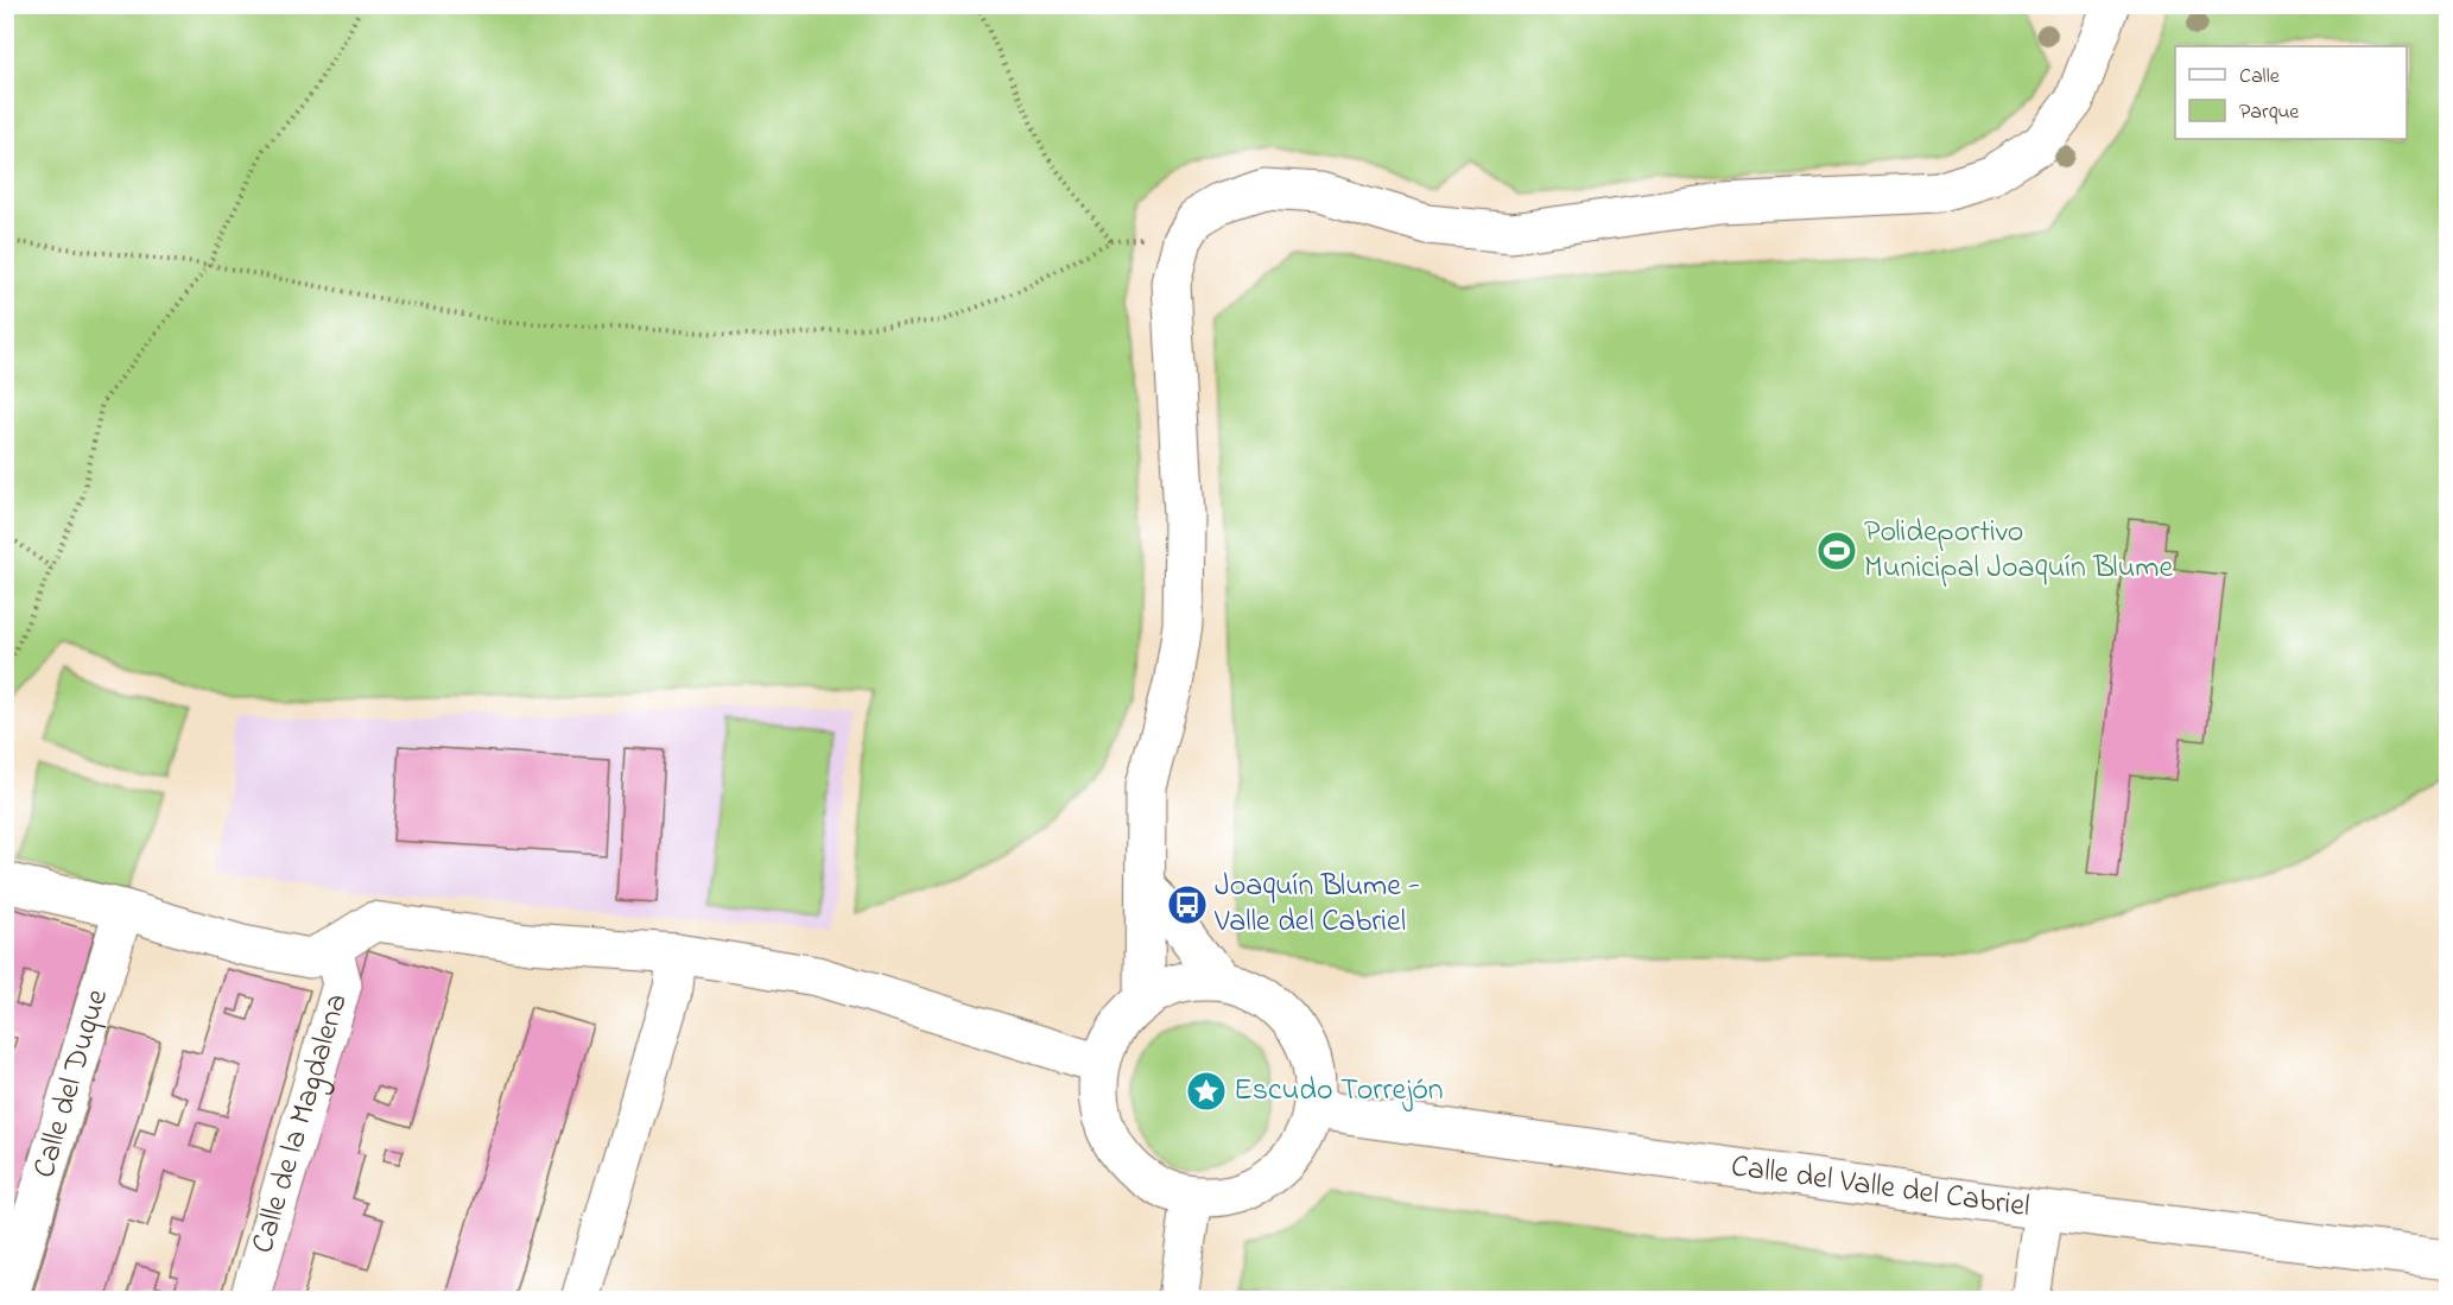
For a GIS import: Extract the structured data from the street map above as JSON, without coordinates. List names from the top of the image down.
{
  "streets": {
    "street": ["Calle del Duque", "Calle de la Magdalena", "Calle del Valle del Cabriel"]
  },
  "places": {
    "sports": ["Polideportivo Municipal Joaquín Blume"],
    "bus stop": ["Joaquín Blume - Valle del Cabriel"],
    "place": ["Escudo Torrejón"]
  },
  "legend": ["Calle", "Parque"]
}
